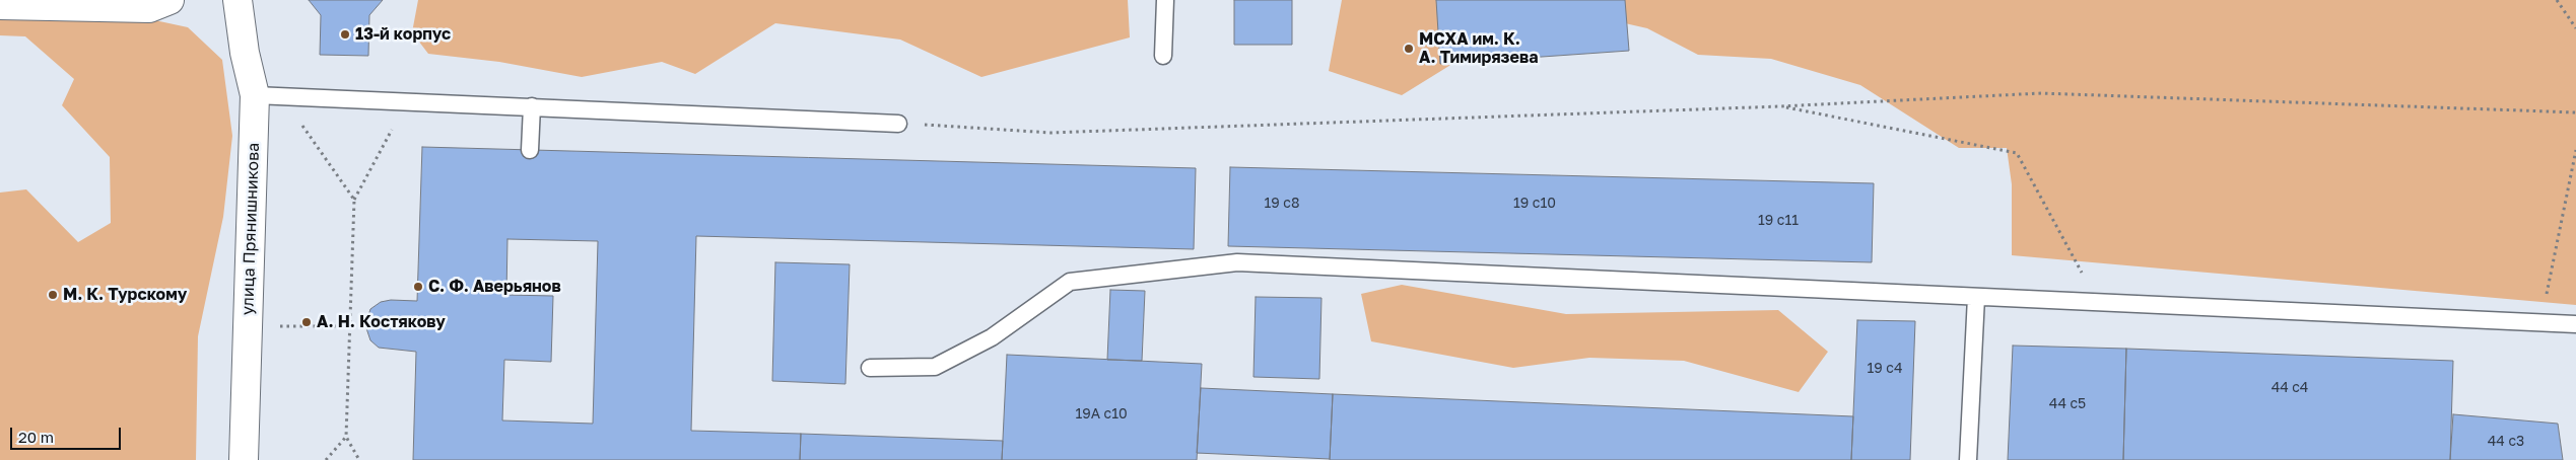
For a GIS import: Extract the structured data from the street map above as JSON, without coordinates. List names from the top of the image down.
{
  "streets": {
    "street": ["улица Прянишникова"]
  },
  "places": [
    "13-й корпус",
    "МСХА им. К. А. Тимирязева",
    "С. Ф. Аверьянов",
    "М. К. Турскому",
    "А. Н. Костякову"
  ],
  "house_numbers": [
    "19 с8",
    "19 с10",
    "19 с11",
    "19 с4",
    "44 с4",
    "44 с5",
    "19А с10",
    "44 с3"
  ],
  "scale_bar": "20 m"
}
